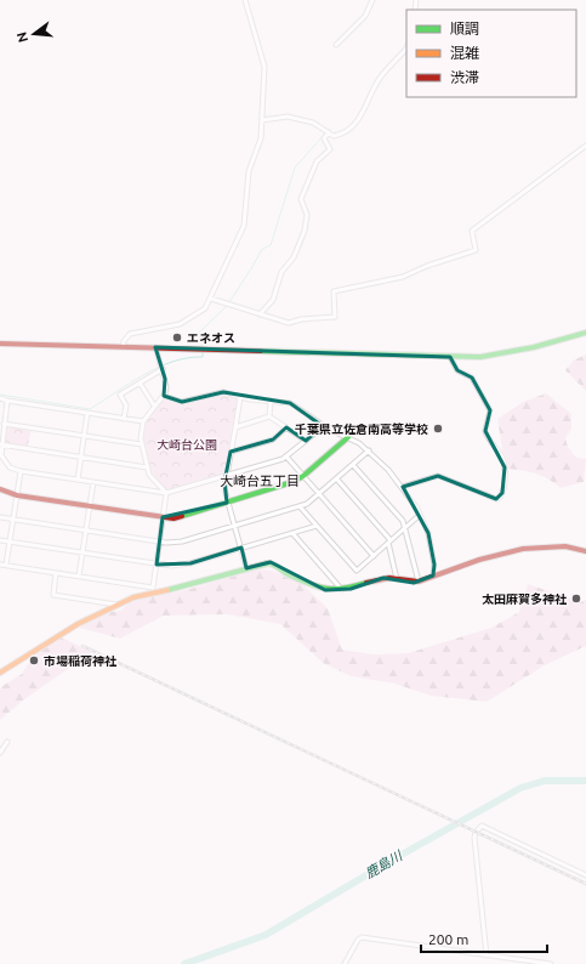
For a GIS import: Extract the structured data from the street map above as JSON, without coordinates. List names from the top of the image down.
{
  "districts": ["大崎台五丁目"],
  "water": ["鹿島川"],
  "parks": ["大崎台公園"],
  "places": [
    "エネオス",
    "千葉県立佐倉南高等学校",
    "太田麻賀多神社",
    "市場稲荷神社"
  ],
  "legend": ["順調", "混雑", "渋滞"],
  "scale_bar": "200 m",
  "north": "left"
}
